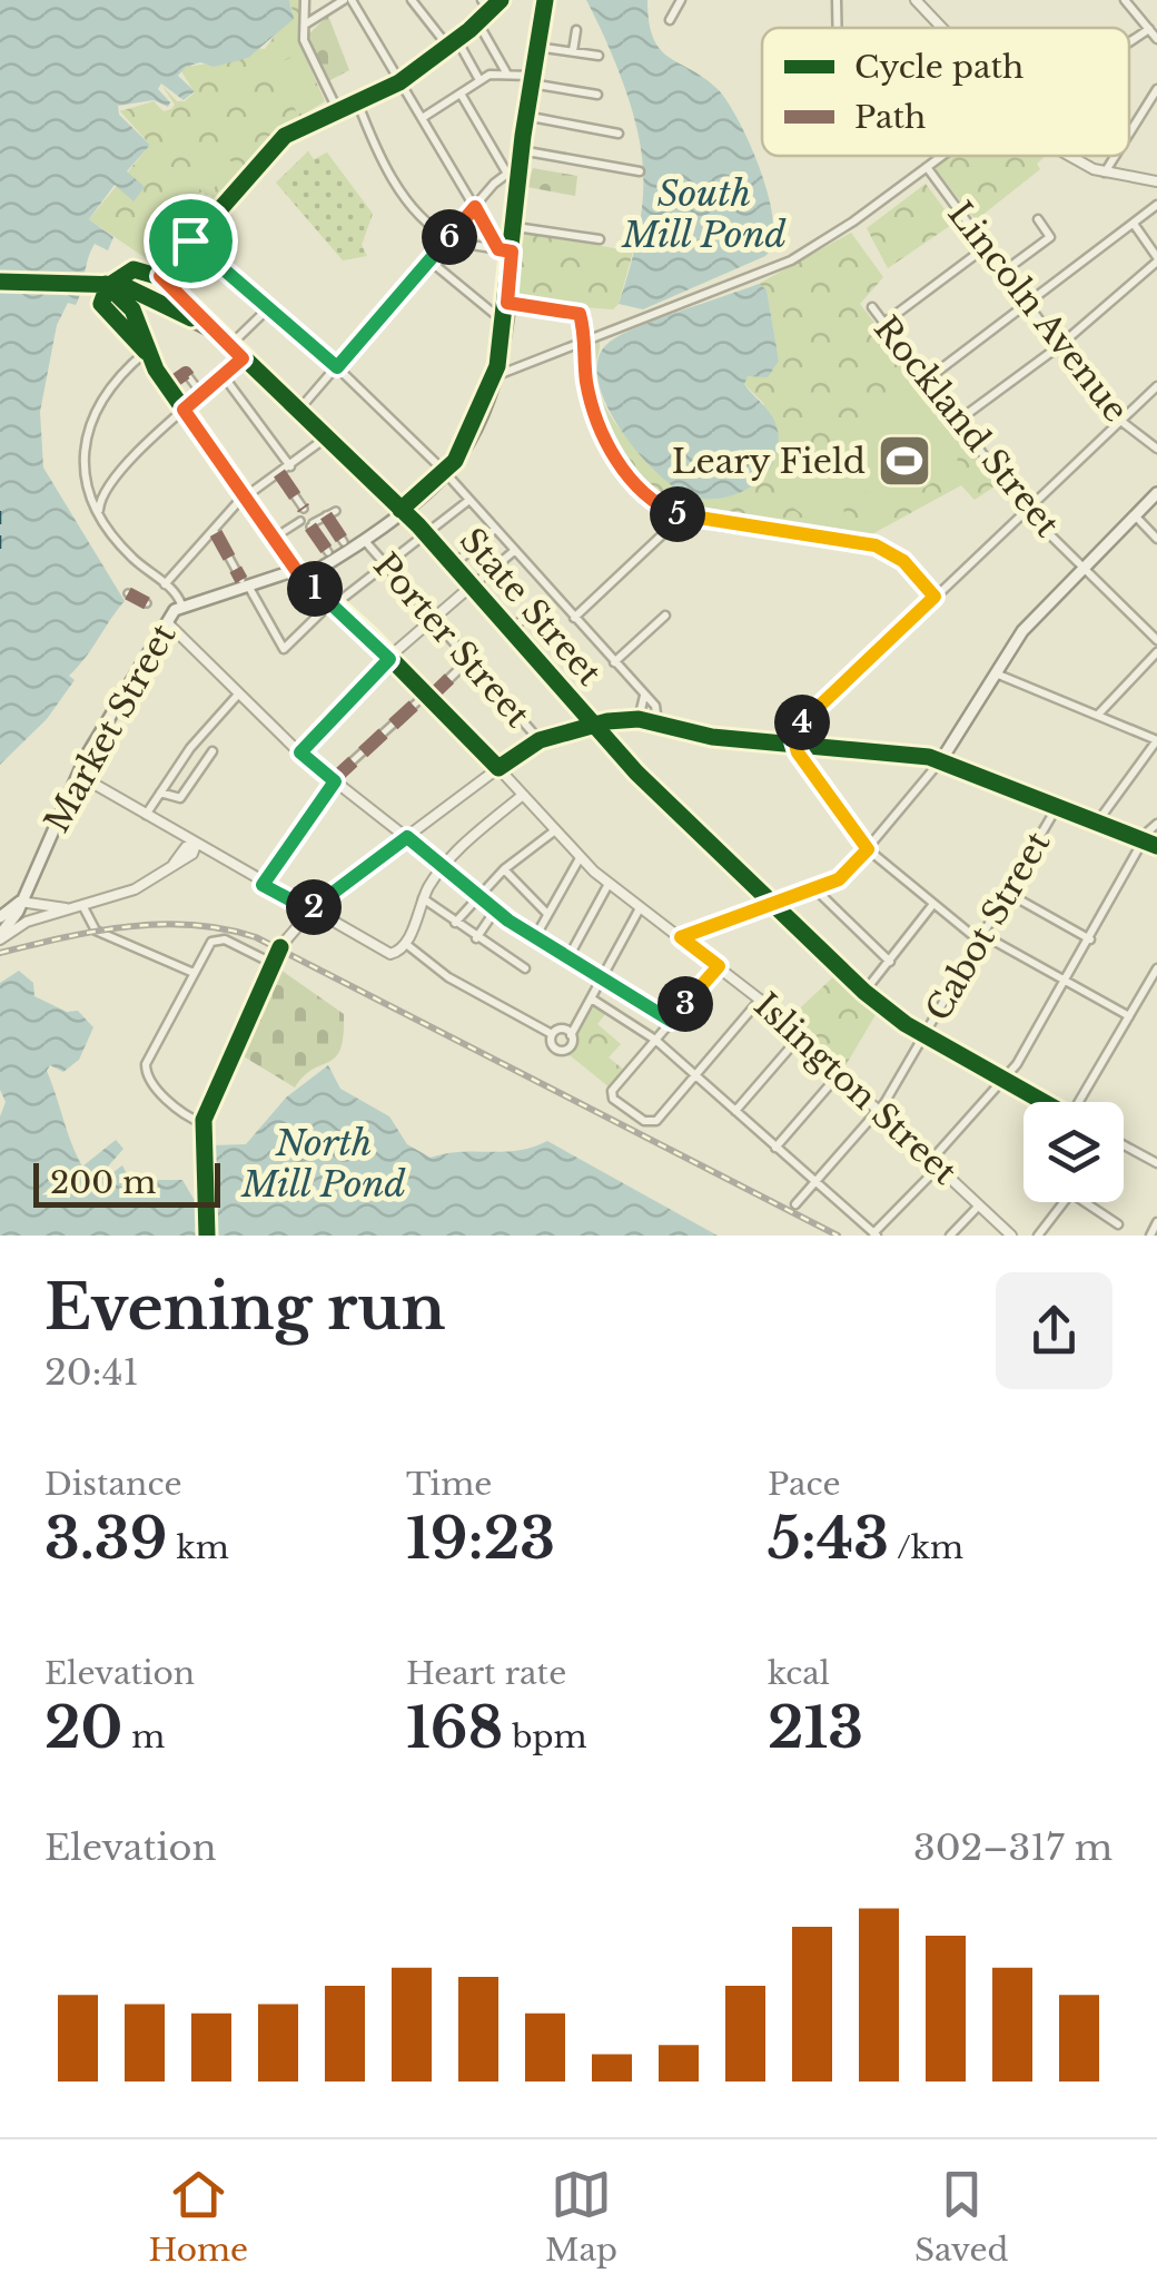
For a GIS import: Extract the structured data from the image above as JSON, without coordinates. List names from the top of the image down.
{
  "streets": {
    "main road": ["State Street", "Market Street"],
    "street": [
      "Lincoln Avenue",
      "Rockland Street",
      "Porter Street",
      "Cabot Street",
      "Islington Street"
    ]
  },
  "crossings": [
    ["State Street", "Market Street"],
    ["State Street", "Cabot Street"],
    ["Porter Street", "Market Street"],
    ["Cabot Street", "Islington Street"]
  ],
  "water": ["South Mill Pond", "North Mill Pond"],
  "places": {
    "sports": ["Leary Field"]
  },
  "legend": ["Cycle path", "Path"],
  "scale_bar": "200 m",
  "page": {
    "pins": [
      "6",
      "5",
      "1",
      "4",
      "2",
      "3"
    ],
    "scale": "200 m",
    "heading": ["Evening run", "20:41"],
    "stats": [
      ["Distance", "3.39 km"],
      ["Time", "19:23"],
      ["Pace", "5:43 /km"],
      ["Elevation", "20 m"],
      ["Heart rate", "168 bpm"],
      ["kcal", "213"]
    ],
    "chart": ["Elevation", "302–317 m"],
    "tabs": ["Home", "Map", "Saved"]
  }
}
